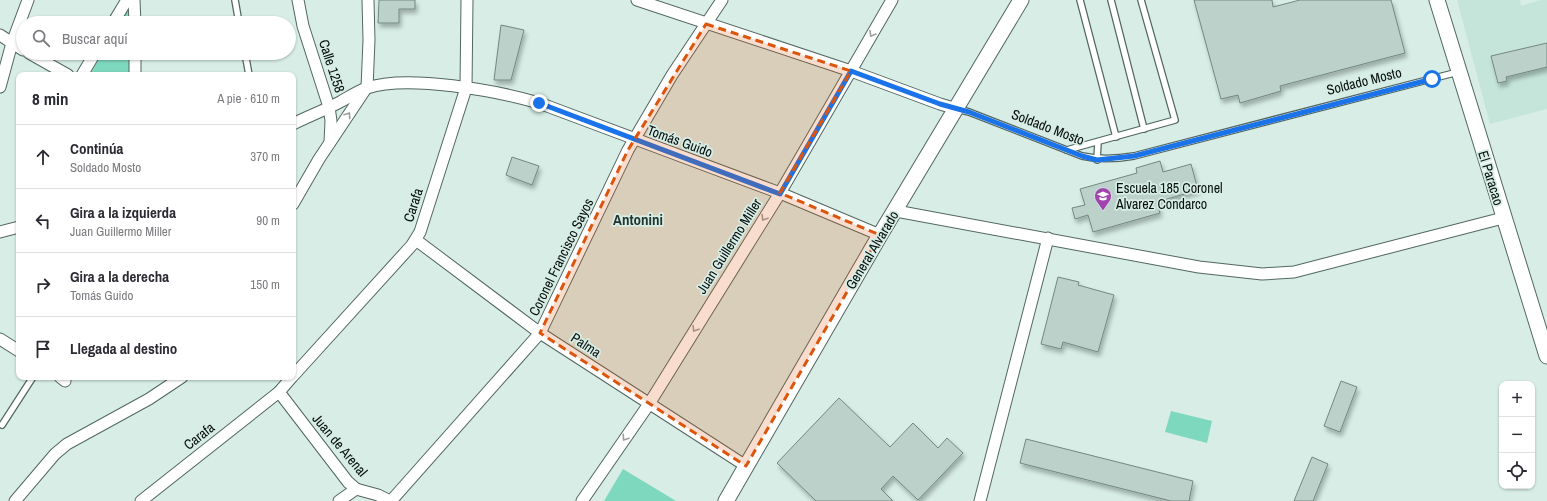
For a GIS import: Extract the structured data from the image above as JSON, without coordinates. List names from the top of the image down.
{
  "streets": {
    "street": [
      "Calle 1258",
      "Soldado Mosto",
      "Tomás Guido",
      "El Paracao",
      "Carafa",
      "Juan Guillermo Miller",
      "General Alvarado",
      "Coronel Francisco Sayos",
      "Palma",
      "Juan de Arenal"
    ]
  },
  "crossings": [
    ["Calle 1258", "Tomás Guido"],
    ["Soldado Mosto", "El Paracao"],
    ["Soldado Mosto", "Juan Guillermo Miller"],
    ["Soldado Mosto", "General Alvarado"],
    ["Soldado Mosto", "Coronel Francisco Sayos"],
    ["Tomás Guido", "Carafa"],
    ["Tomás Guido", "Juan Guillermo Miller"],
    ["Tomás Guido", "General Alvarado"],
    ["Tomás Guido", "Coronel Francisco Sayos"],
    ["Carafa", "Palma"],
    ["Carafa", "Juan de Arenal"],
    ["Juan Guillermo Miller", "Palma"],
    ["General Alvarado", "Palma"],
    ["Coronel Francisco Sayos", "Palma"],
    ["Coronel Francisco Sayos", "Juan de Arenal"]
  ],
  "one_way": ["Juan Guillermo Miller"],
  "districts": ["Antonini"],
  "places": {
    "school or university": ["Escuela 185 Coronel Alvarez Condarco"]
  },
  "page": {
    "search": "Buscar aquí",
    "heading": ["8 min", "A pie · 610 m"],
    "list": [
      ["Continúa", "Soldado Mosto", "370 m"],
      ["Gira a la izquierda", "Juan Guillermo Miller", "90 m"],
      ["Gira a la derecha", "Tomás Guido", "150 m"],
      "Llegada al destino"
    ],
    "map_buttons": ["+", "−"]
  }
}
